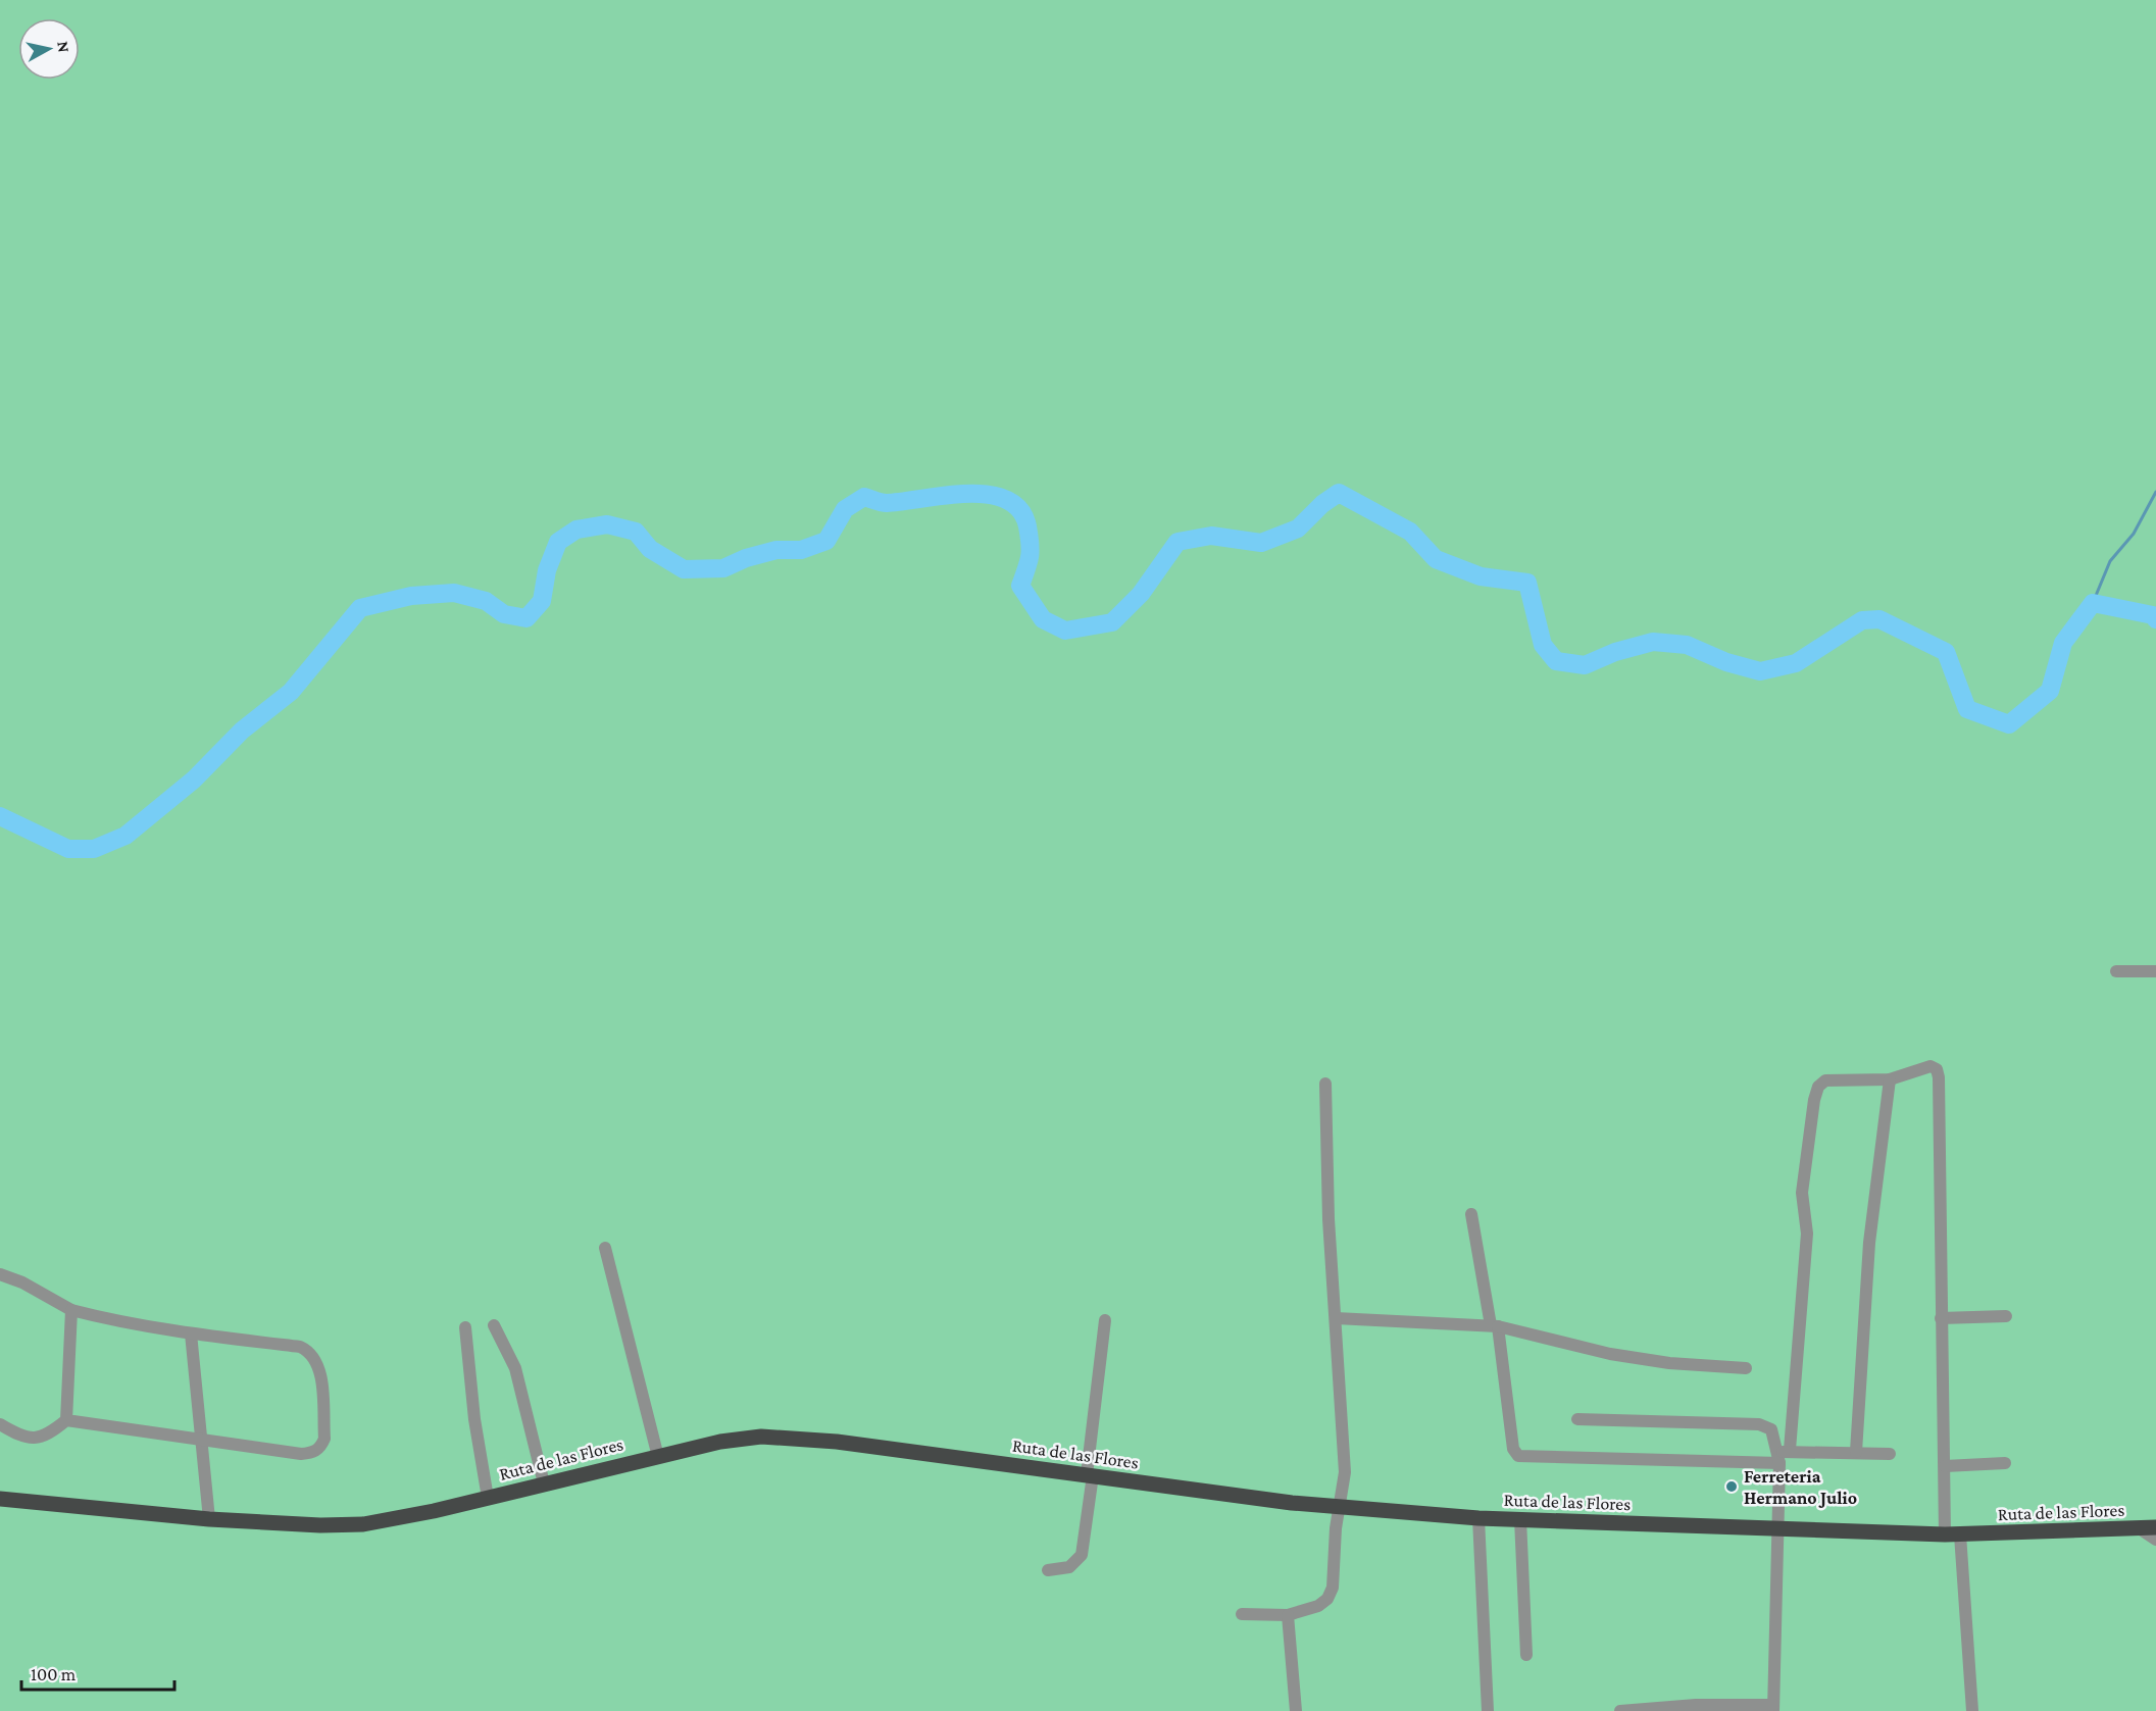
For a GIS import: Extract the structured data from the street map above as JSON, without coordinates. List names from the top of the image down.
{
  "streets": {
    "main road": ["Ruta de las Flores"]
  },
  "places": ["Ferreteria Hermano Julio"],
  "scale_bar": "100 m",
  "north": "right"
}
